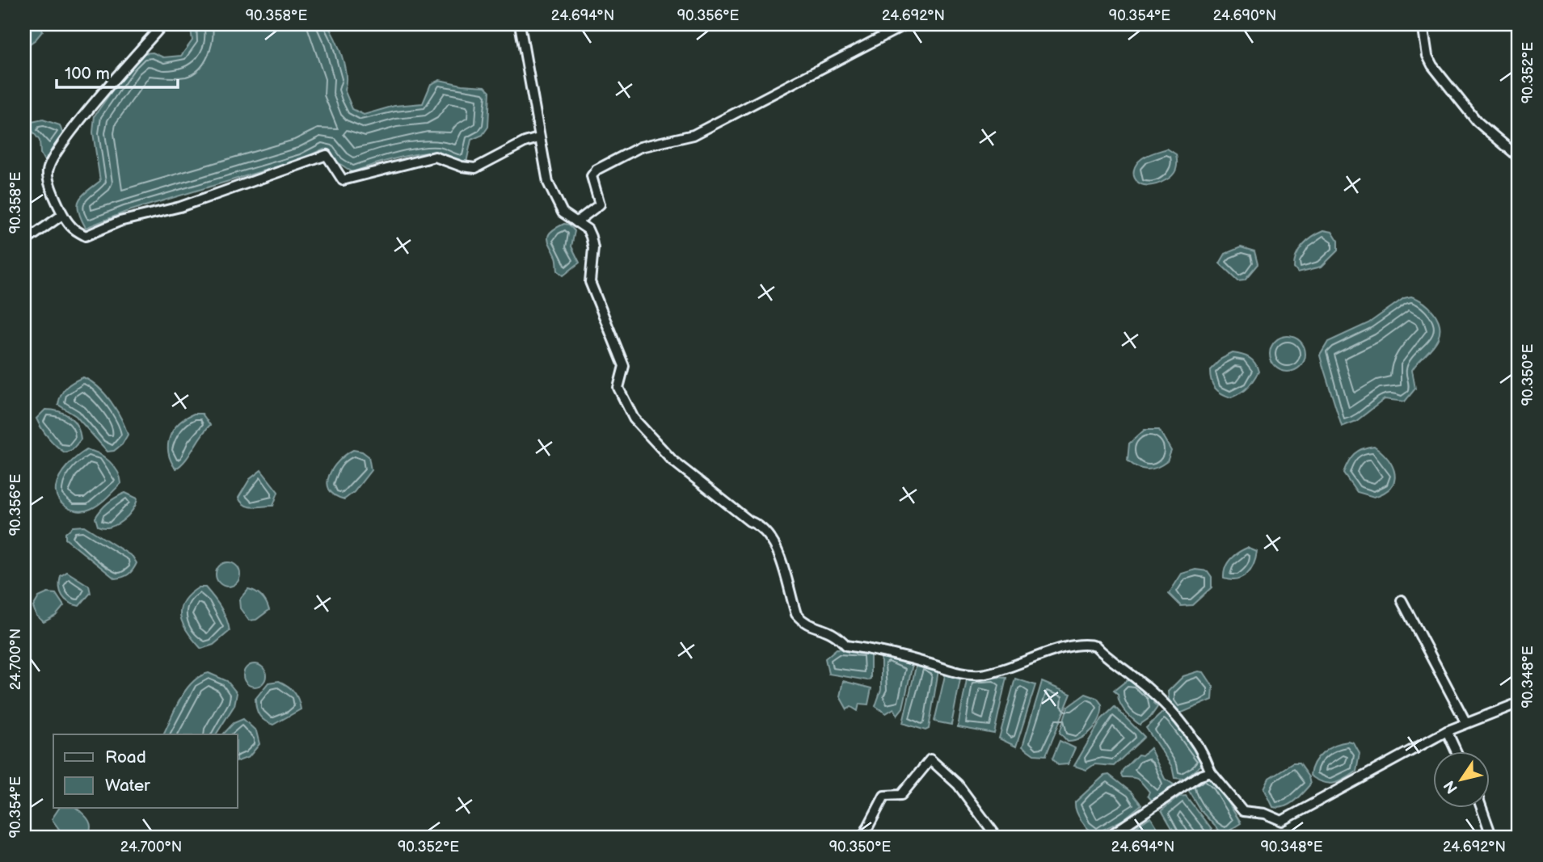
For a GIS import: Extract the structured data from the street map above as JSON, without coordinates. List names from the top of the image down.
{
  "legend": ["Road", "Water"],
  "scale_bar": "100 m",
  "north": "bottom left",
  "coordinates": [
    "90.358°E",
    "24.694°N",
    "90.356°E",
    "24.692°N",
    "90.354°E",
    "24.690°N",
    "90.352°E",
    "90.350°E",
    "24.700°N",
    "90.348°E"
  ]
}
